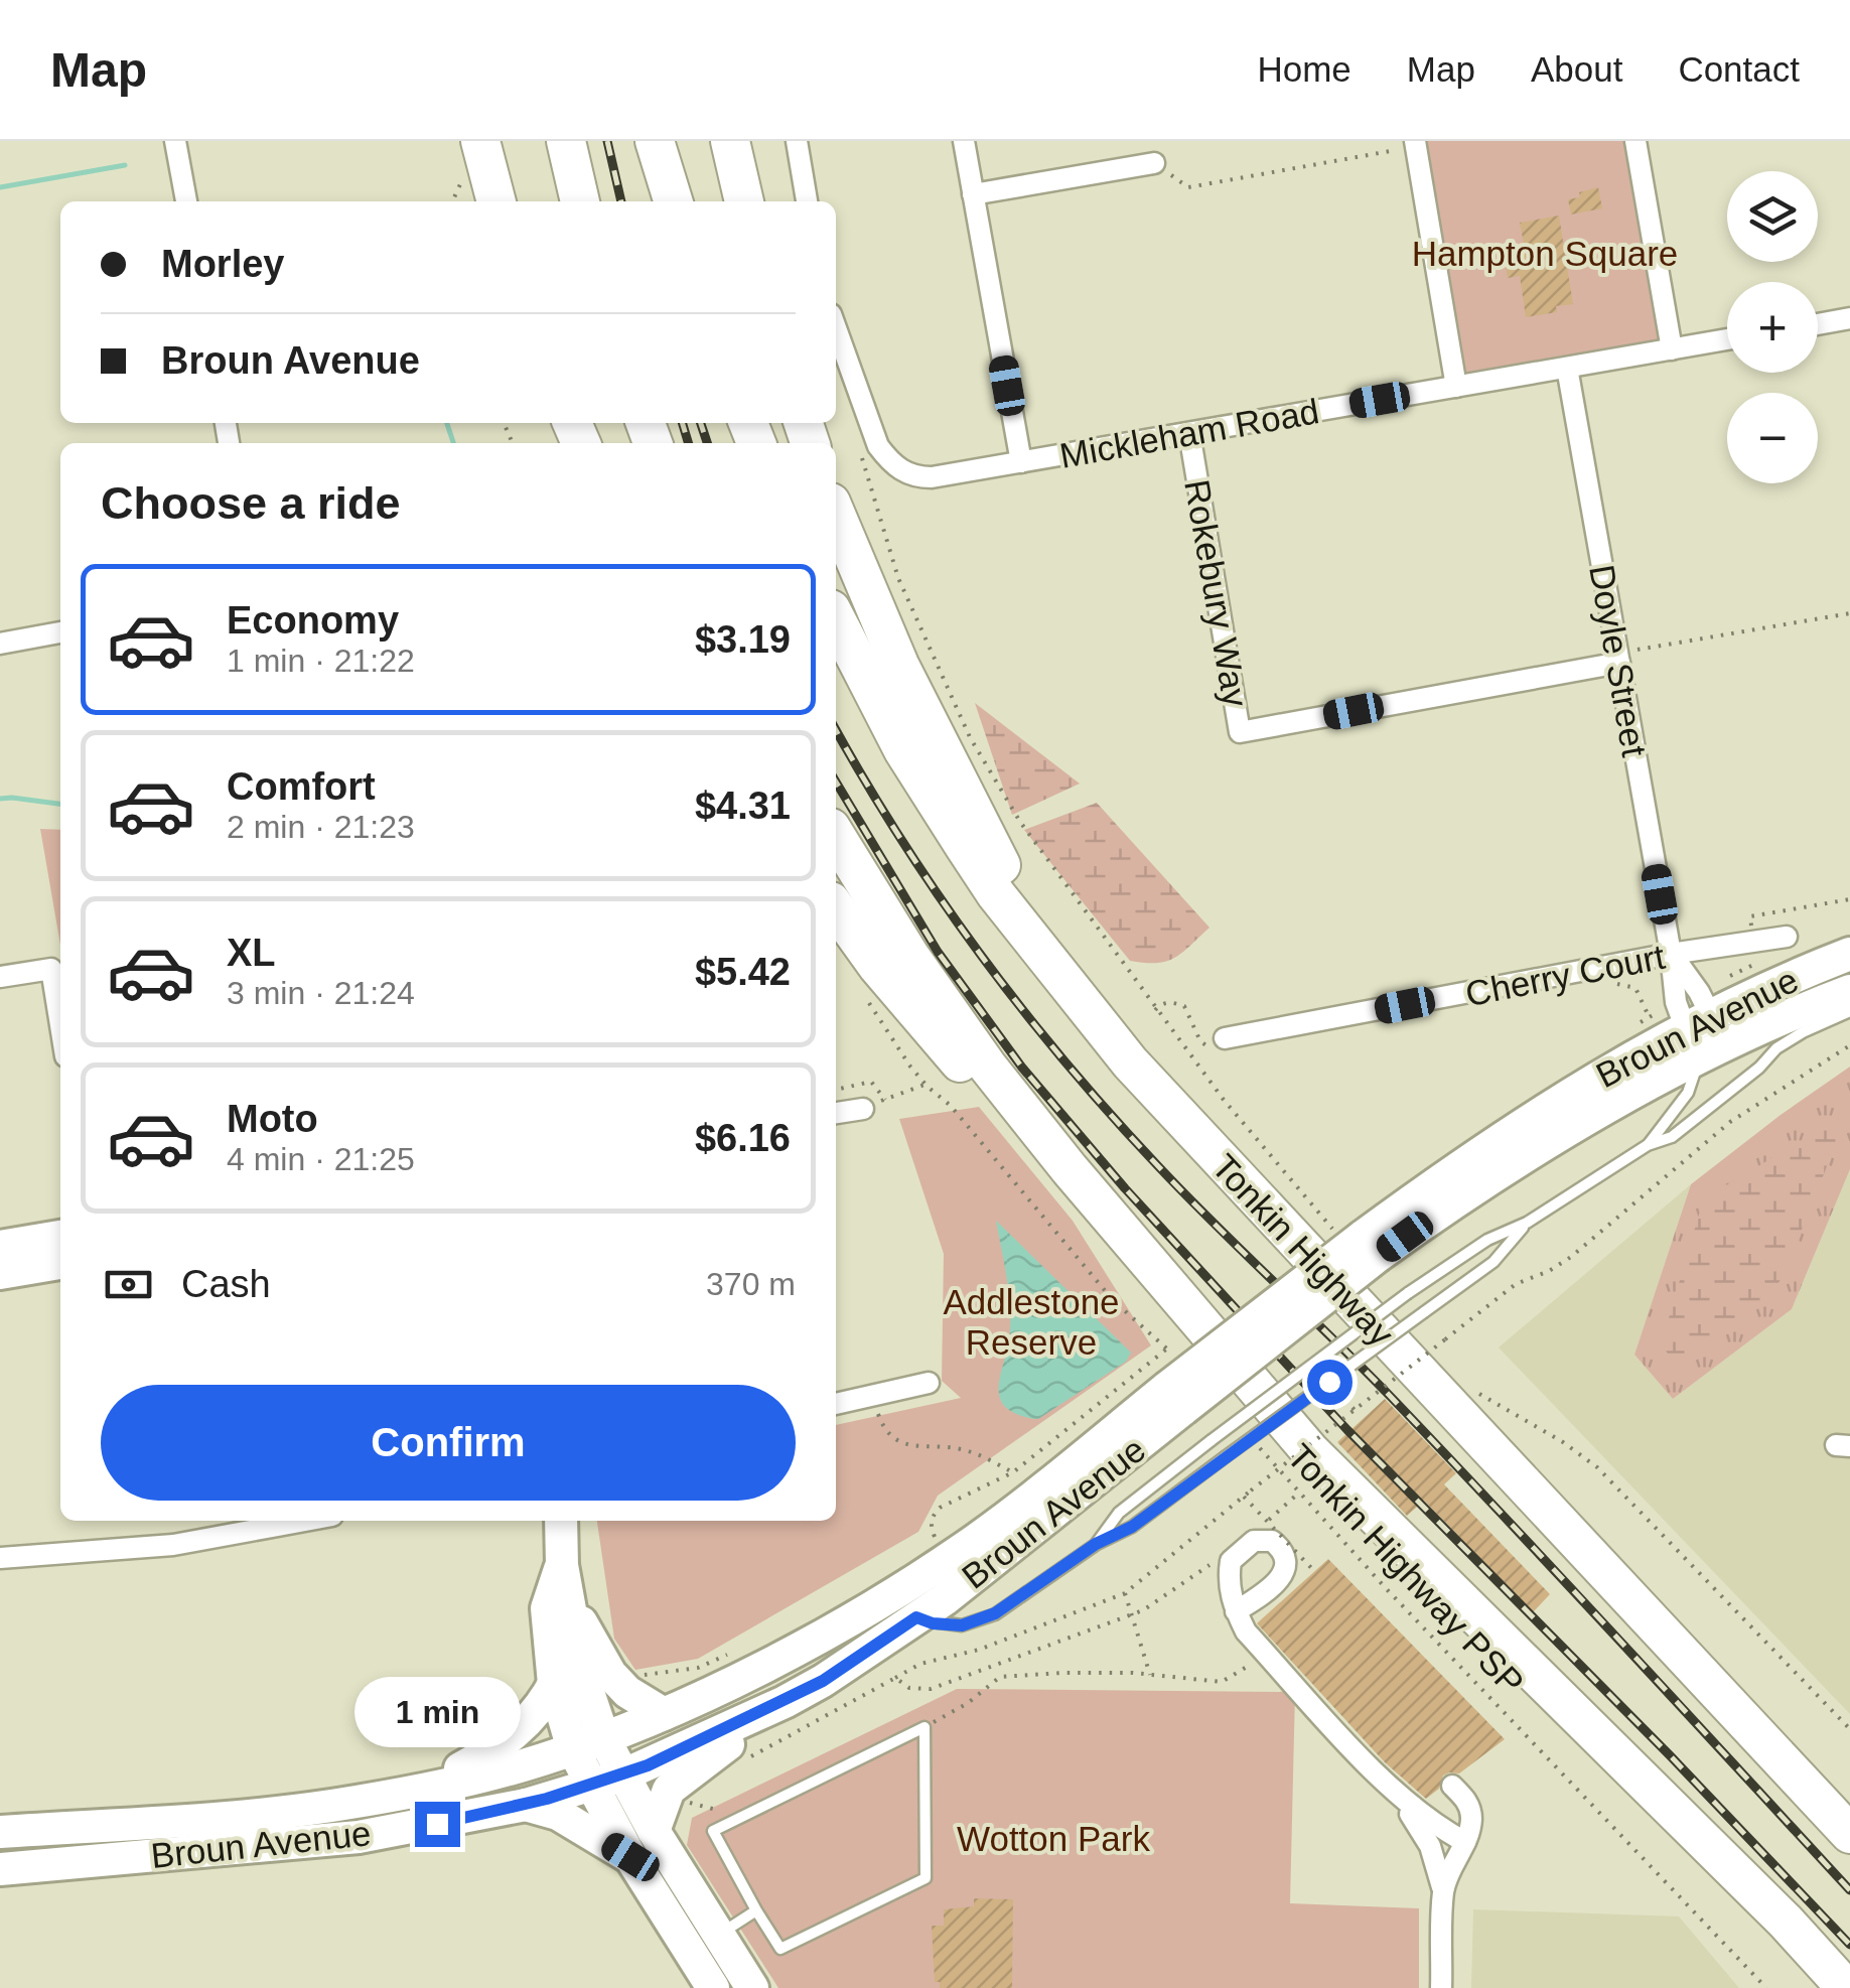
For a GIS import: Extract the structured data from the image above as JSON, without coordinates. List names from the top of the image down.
{
  "streets": {
    "highway": ["Tonkin Highway"],
    "main road": ["Broun Avenue"],
    "street": [
      "Mickleham Road",
      "Rokebury Way",
      "Doyle Street",
      "Cherry Court"
    ],
    "path": ["Tonkin Highway PSP"]
  },
  "crossings": [
    ["Mickleham Road", "Rokebury Way"],
    ["Mickleham Road", "Doyle Street"],
    ["Rokebury Way", "Doyle Street"],
    ["Doyle Street", "Cherry Court"],
    ["Doyle Street", "Broun Avenue"]
  ],
  "parks": ["Hampton Square", "Addlestone Reserve", "Wotton Park"],
  "page": {
    "header": "Map",
    "nav": [
      "Home",
      "Map",
      "About",
      "Contact"
    ],
    "map_buttons": ["+", "−"],
    "banner": ["Morley", "Broun Avenue"],
    "heading": "Choose a ride",
    "list": [
      {
        "name": "Economy",
        "note": "1 min · 21:22",
        "value": "$3.19"
      },
      {
        "name": "Comfort",
        "note": "2 min · 21:23",
        "value": "$4.31"
      },
      {
        "name": "XL",
        "note": "3 min · 21:24",
        "value": "$5.42"
      },
      {
        "name": "Moto",
        "note": "4 min · 21:25",
        "value": "$6.16"
      }
    ],
    "pay": ["Cash", "370 m"],
    "buttons": "Confirm",
    "bubble": "1 min"
  }
}
